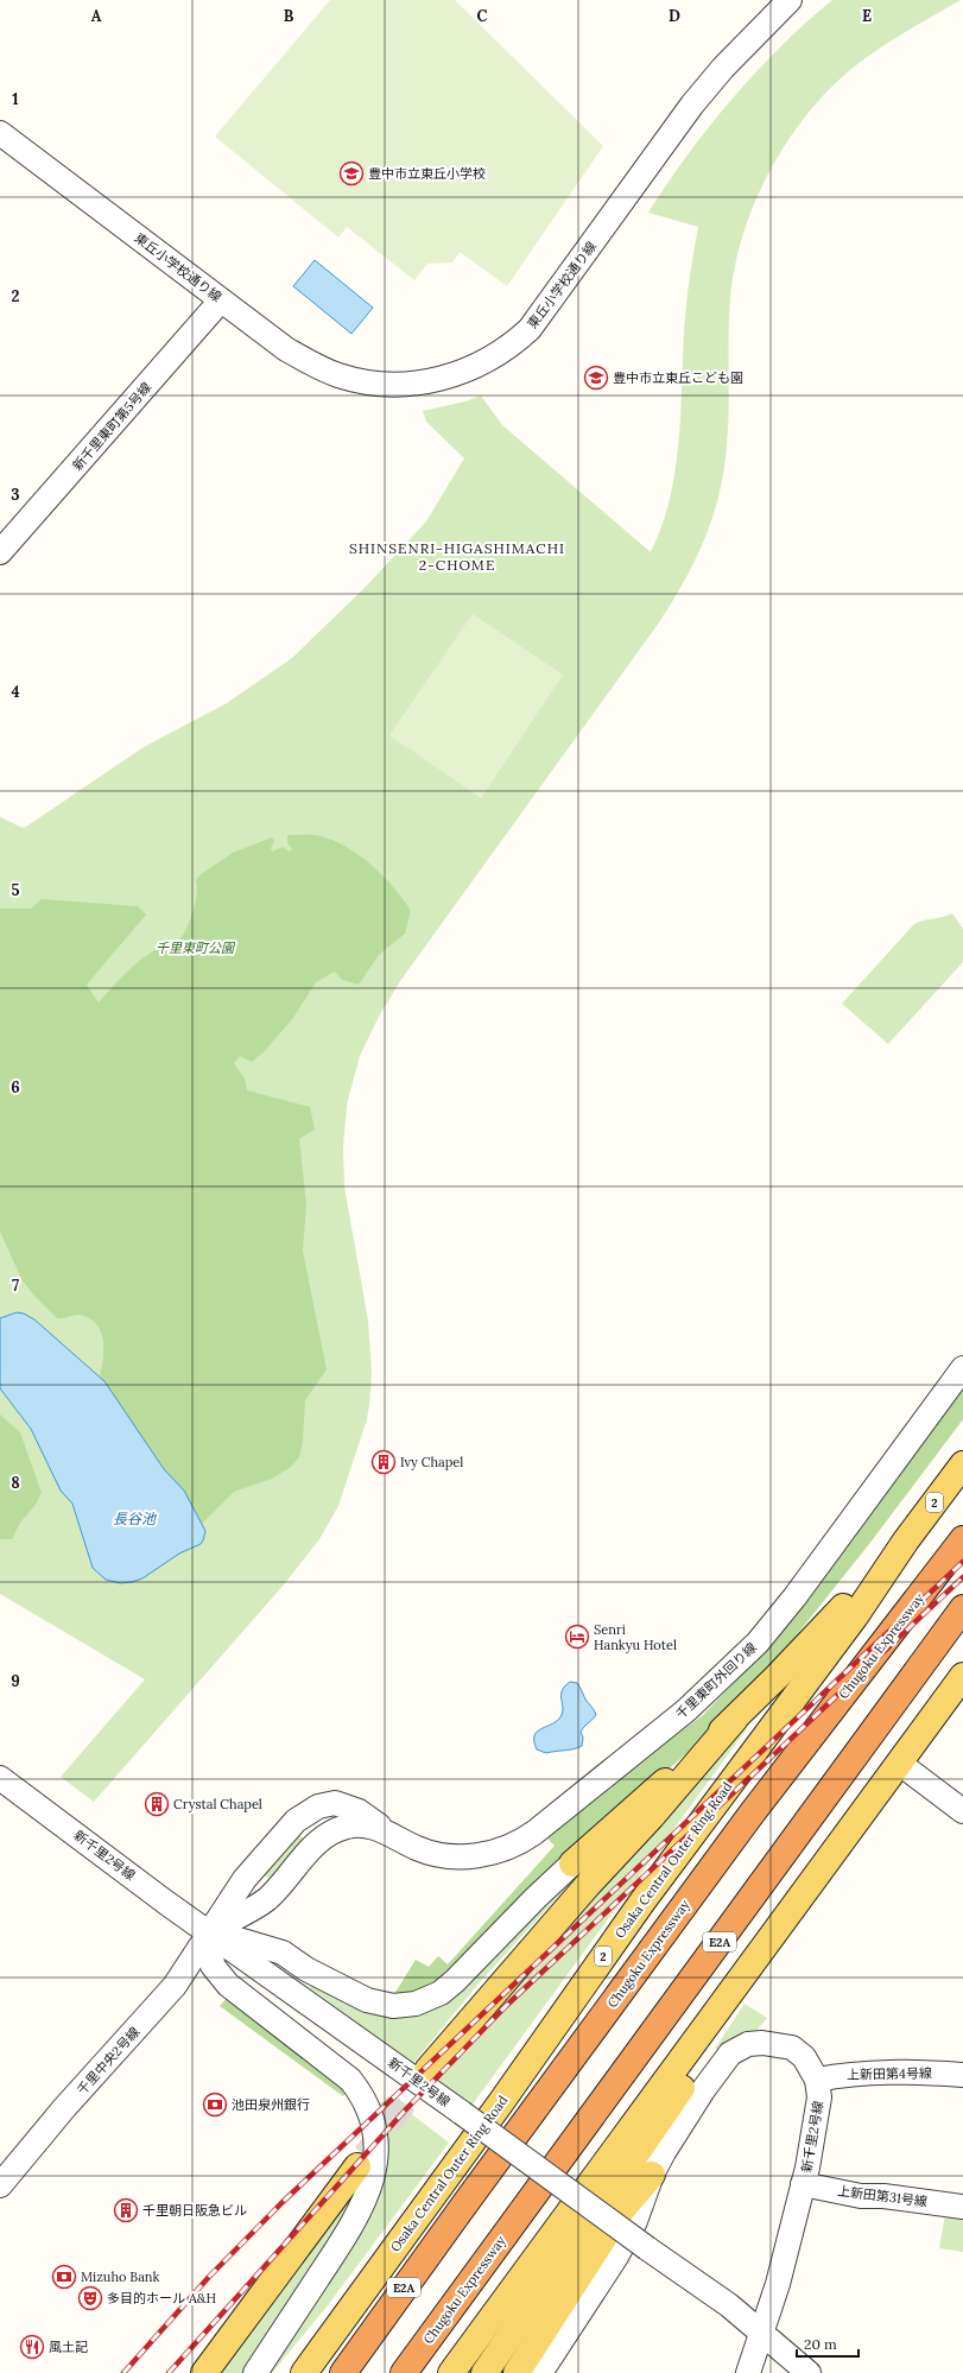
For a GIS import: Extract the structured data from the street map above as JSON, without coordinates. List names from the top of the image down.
{
  "streets": {
    "highway": ["Chugoku Expressway", "E2A"],
    "main road": ["2", "Osaka Central Outer Ring Road"],
    "street": [
      "東丘小学校通り線",
      "新千里東町第5号線",
      "千里東町外回り線",
      "新千里2号線",
      "千里中央2号線",
      "上新田第4号線",
      "上新田第31号線"
    ]
  },
  "crossings": [
    ["東丘小学校通り線", "新千里東町第5号線"],
    ["千里東町外回り線", "新千里2号線"],
    ["千里東町外回り線", "千里中央2号線"],
    ["新千里2号線", "千里中央2号線"],
    ["新千里2号線", "上新田第4号線"],
    ["新千里2号線", "上新田第31号線"]
  ],
  "districts": ["SHINSENRI-HIGASHIMACHI 2-CHOME"],
  "water": ["長谷池"],
  "parks": ["千里東町公園"],
  "places": {
    "school or university": ["豊中市立東丘小学校", "豊中市立東丘こども園"],
    "building": ["Ivy Chapel", "Crystal Chapel", "千里朝日阪急ビル"],
    "hotel": ["Senri Hankyu Hotel"],
    "bank": ["池田泉州銀行", "Mizuho Bank"],
    "theatre": ["多目的ホール A&H"],
    "restaurant": ["風土記"]
  },
  "scale_bar": "20 m",
  "grid": {
    "columns": [
      "A",
      "B",
      "C",
      "D",
      "E"
    ],
    "rows": [
      "1",
      "2",
      "3",
      "4",
      "5",
      "6",
      "7",
      "8",
      "9"
    ]
  }
}
